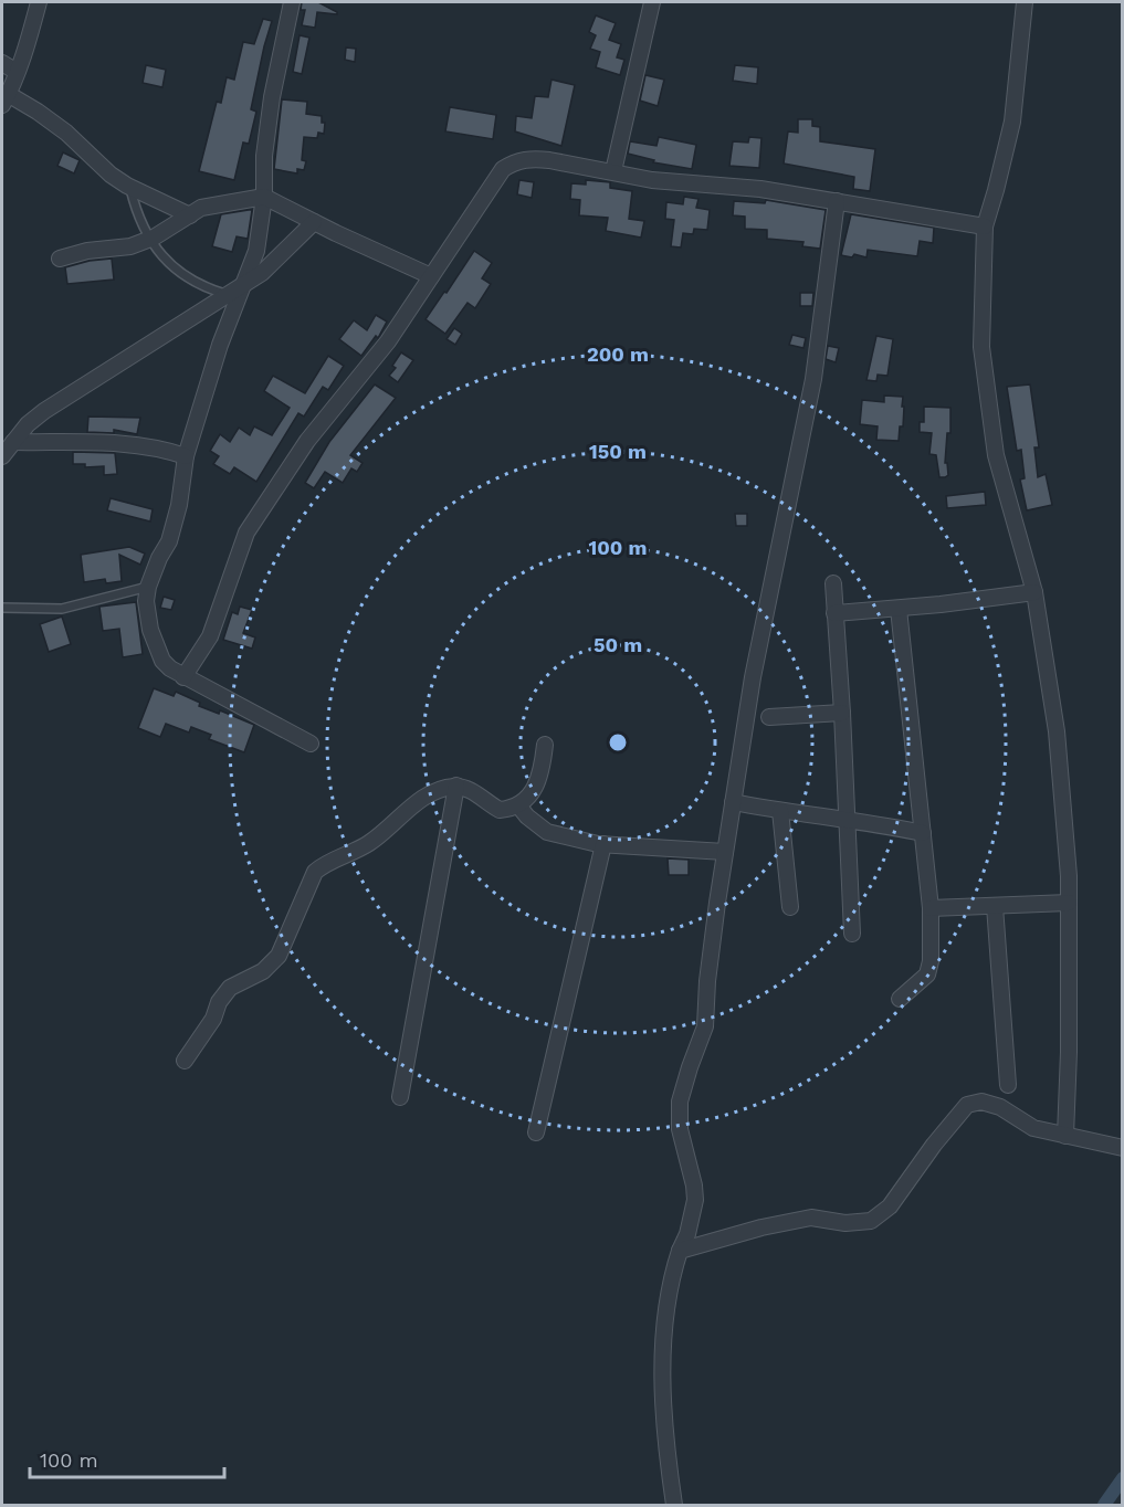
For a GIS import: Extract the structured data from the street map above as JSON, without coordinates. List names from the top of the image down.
{
  "scale_bar": "100 m",
  "rings": [
    "200 m",
    "150 m",
    "100 m",
    "50 m"
  ]
}
